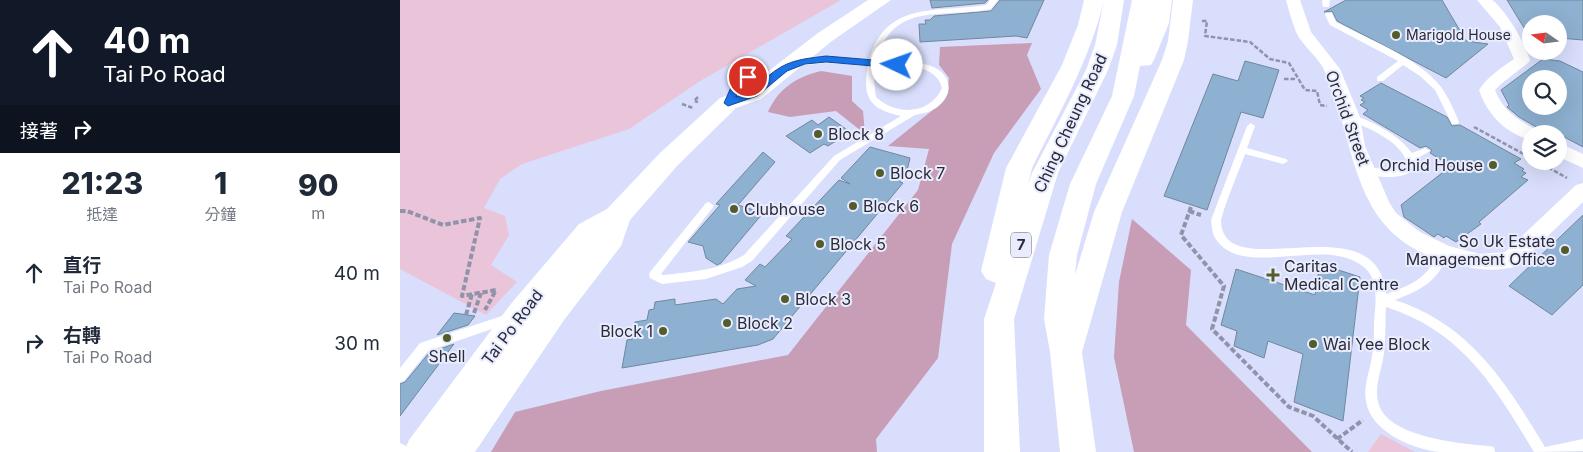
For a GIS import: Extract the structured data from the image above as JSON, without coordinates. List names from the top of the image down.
{
  "streets": {
    "main road": ["Ching Cheung Road", "7", "Tai Po Road"],
    "street": ["Orchid Street"]
  },
  "places": {
    "other": [
      "Marigold House",
      "Block 8",
      "Orchid House",
      "Block 7",
      "Block 6",
      "Clubhouse",
      "Block 5",
      "So Uk Estate Management Office",
      "Block 3",
      "Block 2",
      "Block 1",
      "Shell",
      "Wai Yee Block"
    ],
    "health": ["Caritas Medical Centre"]
  },
  "north": "left",
  "page": {
    "turn": ["40 m", "Tai Po Road"],
    "then": "接著",
    "eta": [
      "21:23",
      "抵達",
      "1",
      "分鐘",
      "90",
      "m"
    ],
    "list": [
      {
        "name": "直行",
        "note": "Tai Po Road",
        "value": "40 m"
      },
      {
        "name": "右轉",
        "note": "Tai Po Road",
        "value": "30 m"
      }
    ]
  }
}
